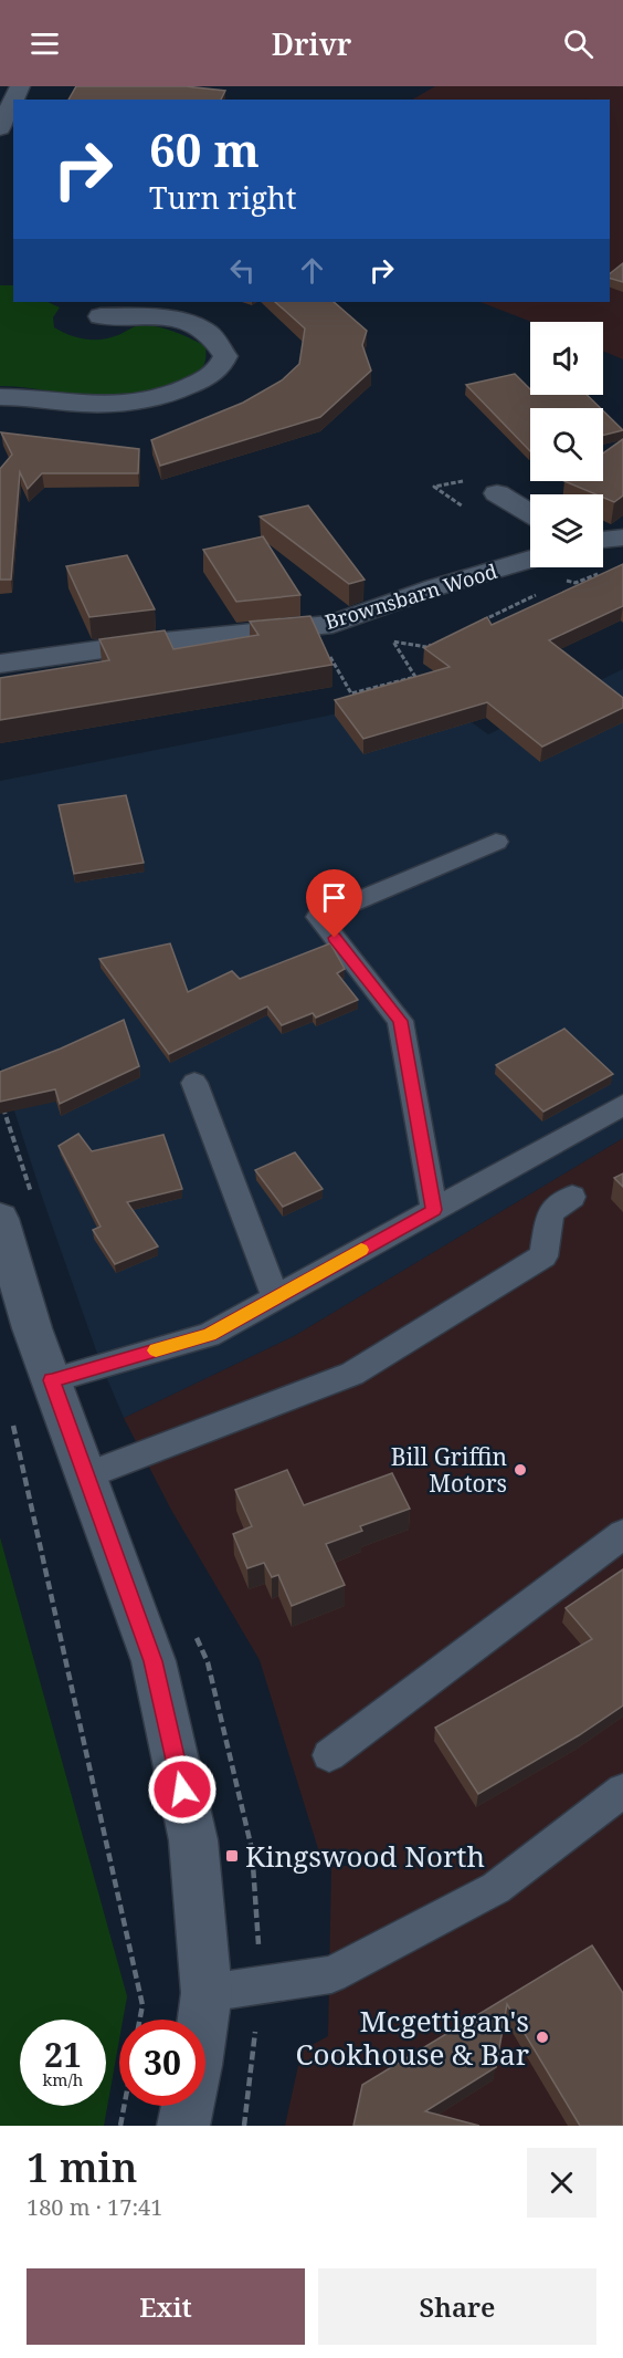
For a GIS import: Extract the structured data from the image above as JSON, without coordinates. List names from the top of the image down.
{
  "streets": {
    "street": ["Brownsbarn Wood"]
  },
  "places": {
    "other": ["Bill Griffin Motors", "Mcgettigan's Cookhouse & Bar"],
    "transit": ["Kingswood North"]
  },
  "page": {
    "header": "Drivr",
    "turn": ["60 m", "Turn right"],
    "speed": "21 km/h",
    "limit": "30",
    "heading": ["1 min", "180 m · 17:41"],
    "buttons": ["Exit", "Share"]
  }
}
